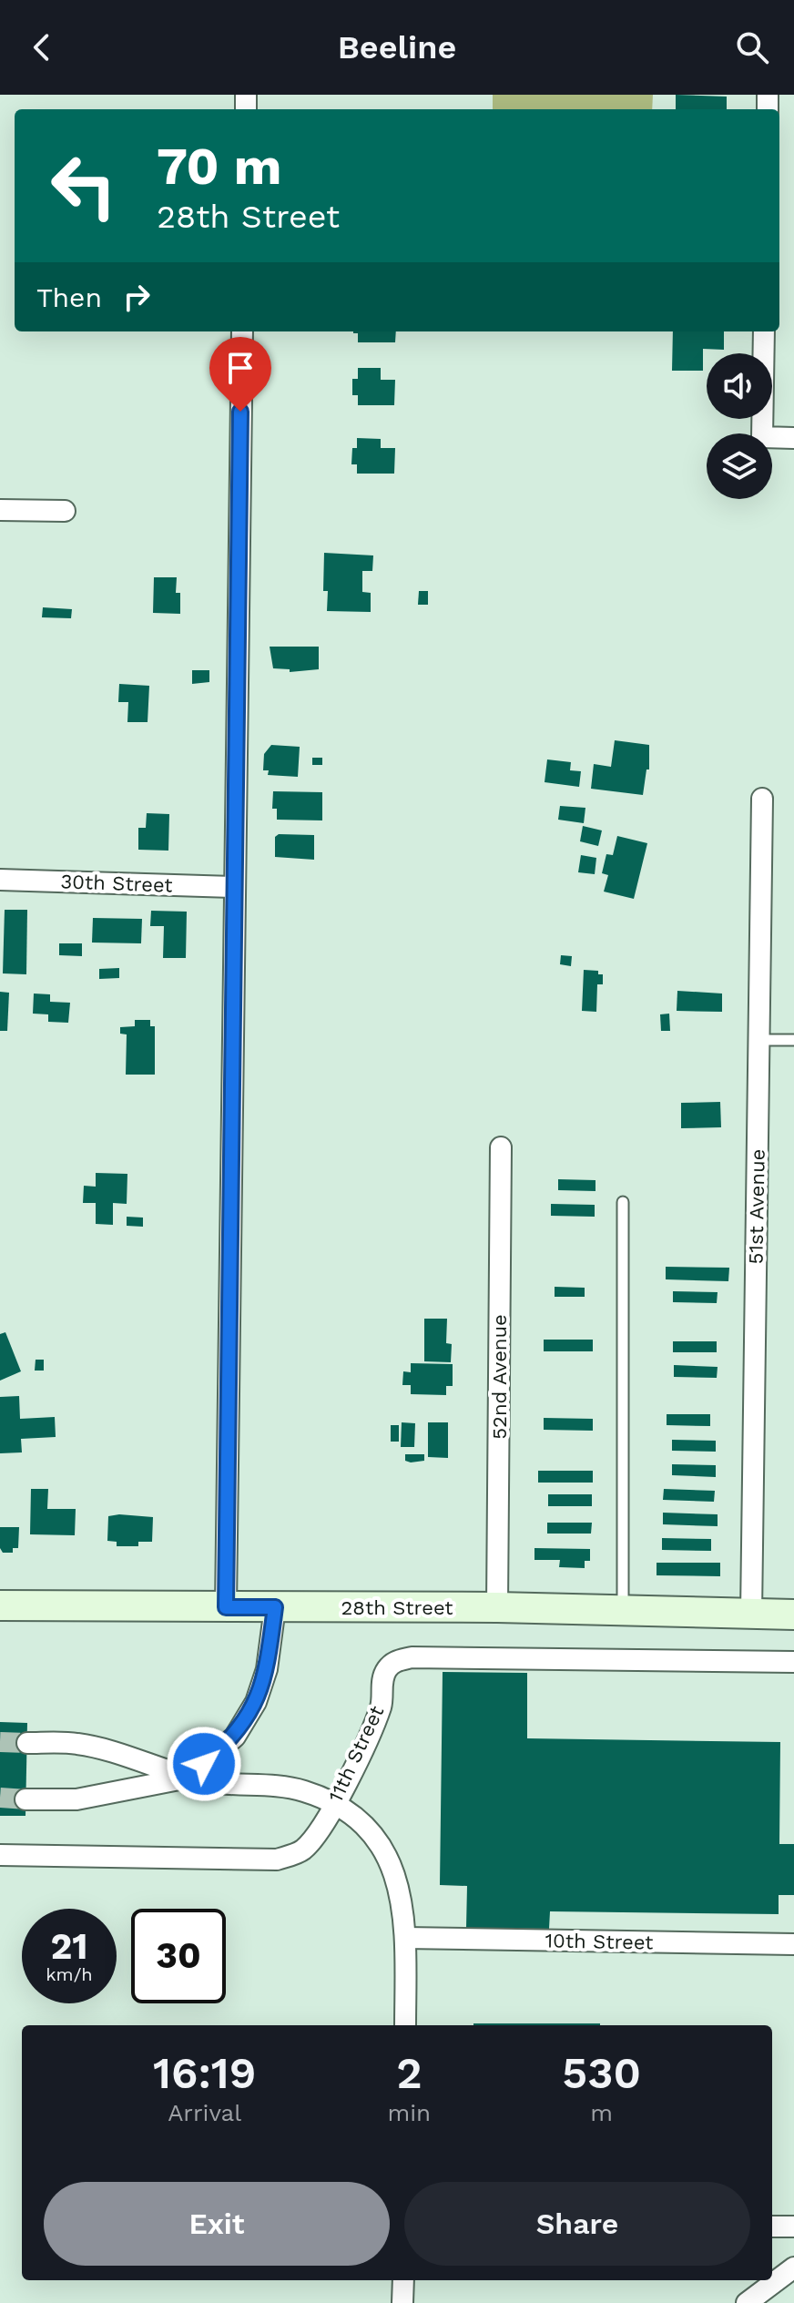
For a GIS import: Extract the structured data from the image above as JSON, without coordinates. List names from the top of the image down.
{
  "streets": {
    "main road": ["28th Street"],
    "street": [
      "30th Street",
      "51st Avenue",
      "52nd Avenue",
      "11th Street",
      "10th Street"
    ]
  },
  "crossings": [
    ["51st Avenue", "28th Street"],
    ["52nd Avenue", "28th Street"]
  ],
  "page": {
    "header": "Beeline",
    "turn": ["70 m", "28th Street"],
    "then": "Then",
    "speed": "21 km/h",
    "limit": "30",
    "eta": [
      "16:19",
      "Arrival",
      "2",
      "min",
      "530",
      "m"
    ],
    "buttons": ["Exit", "Share"]
  }
}
